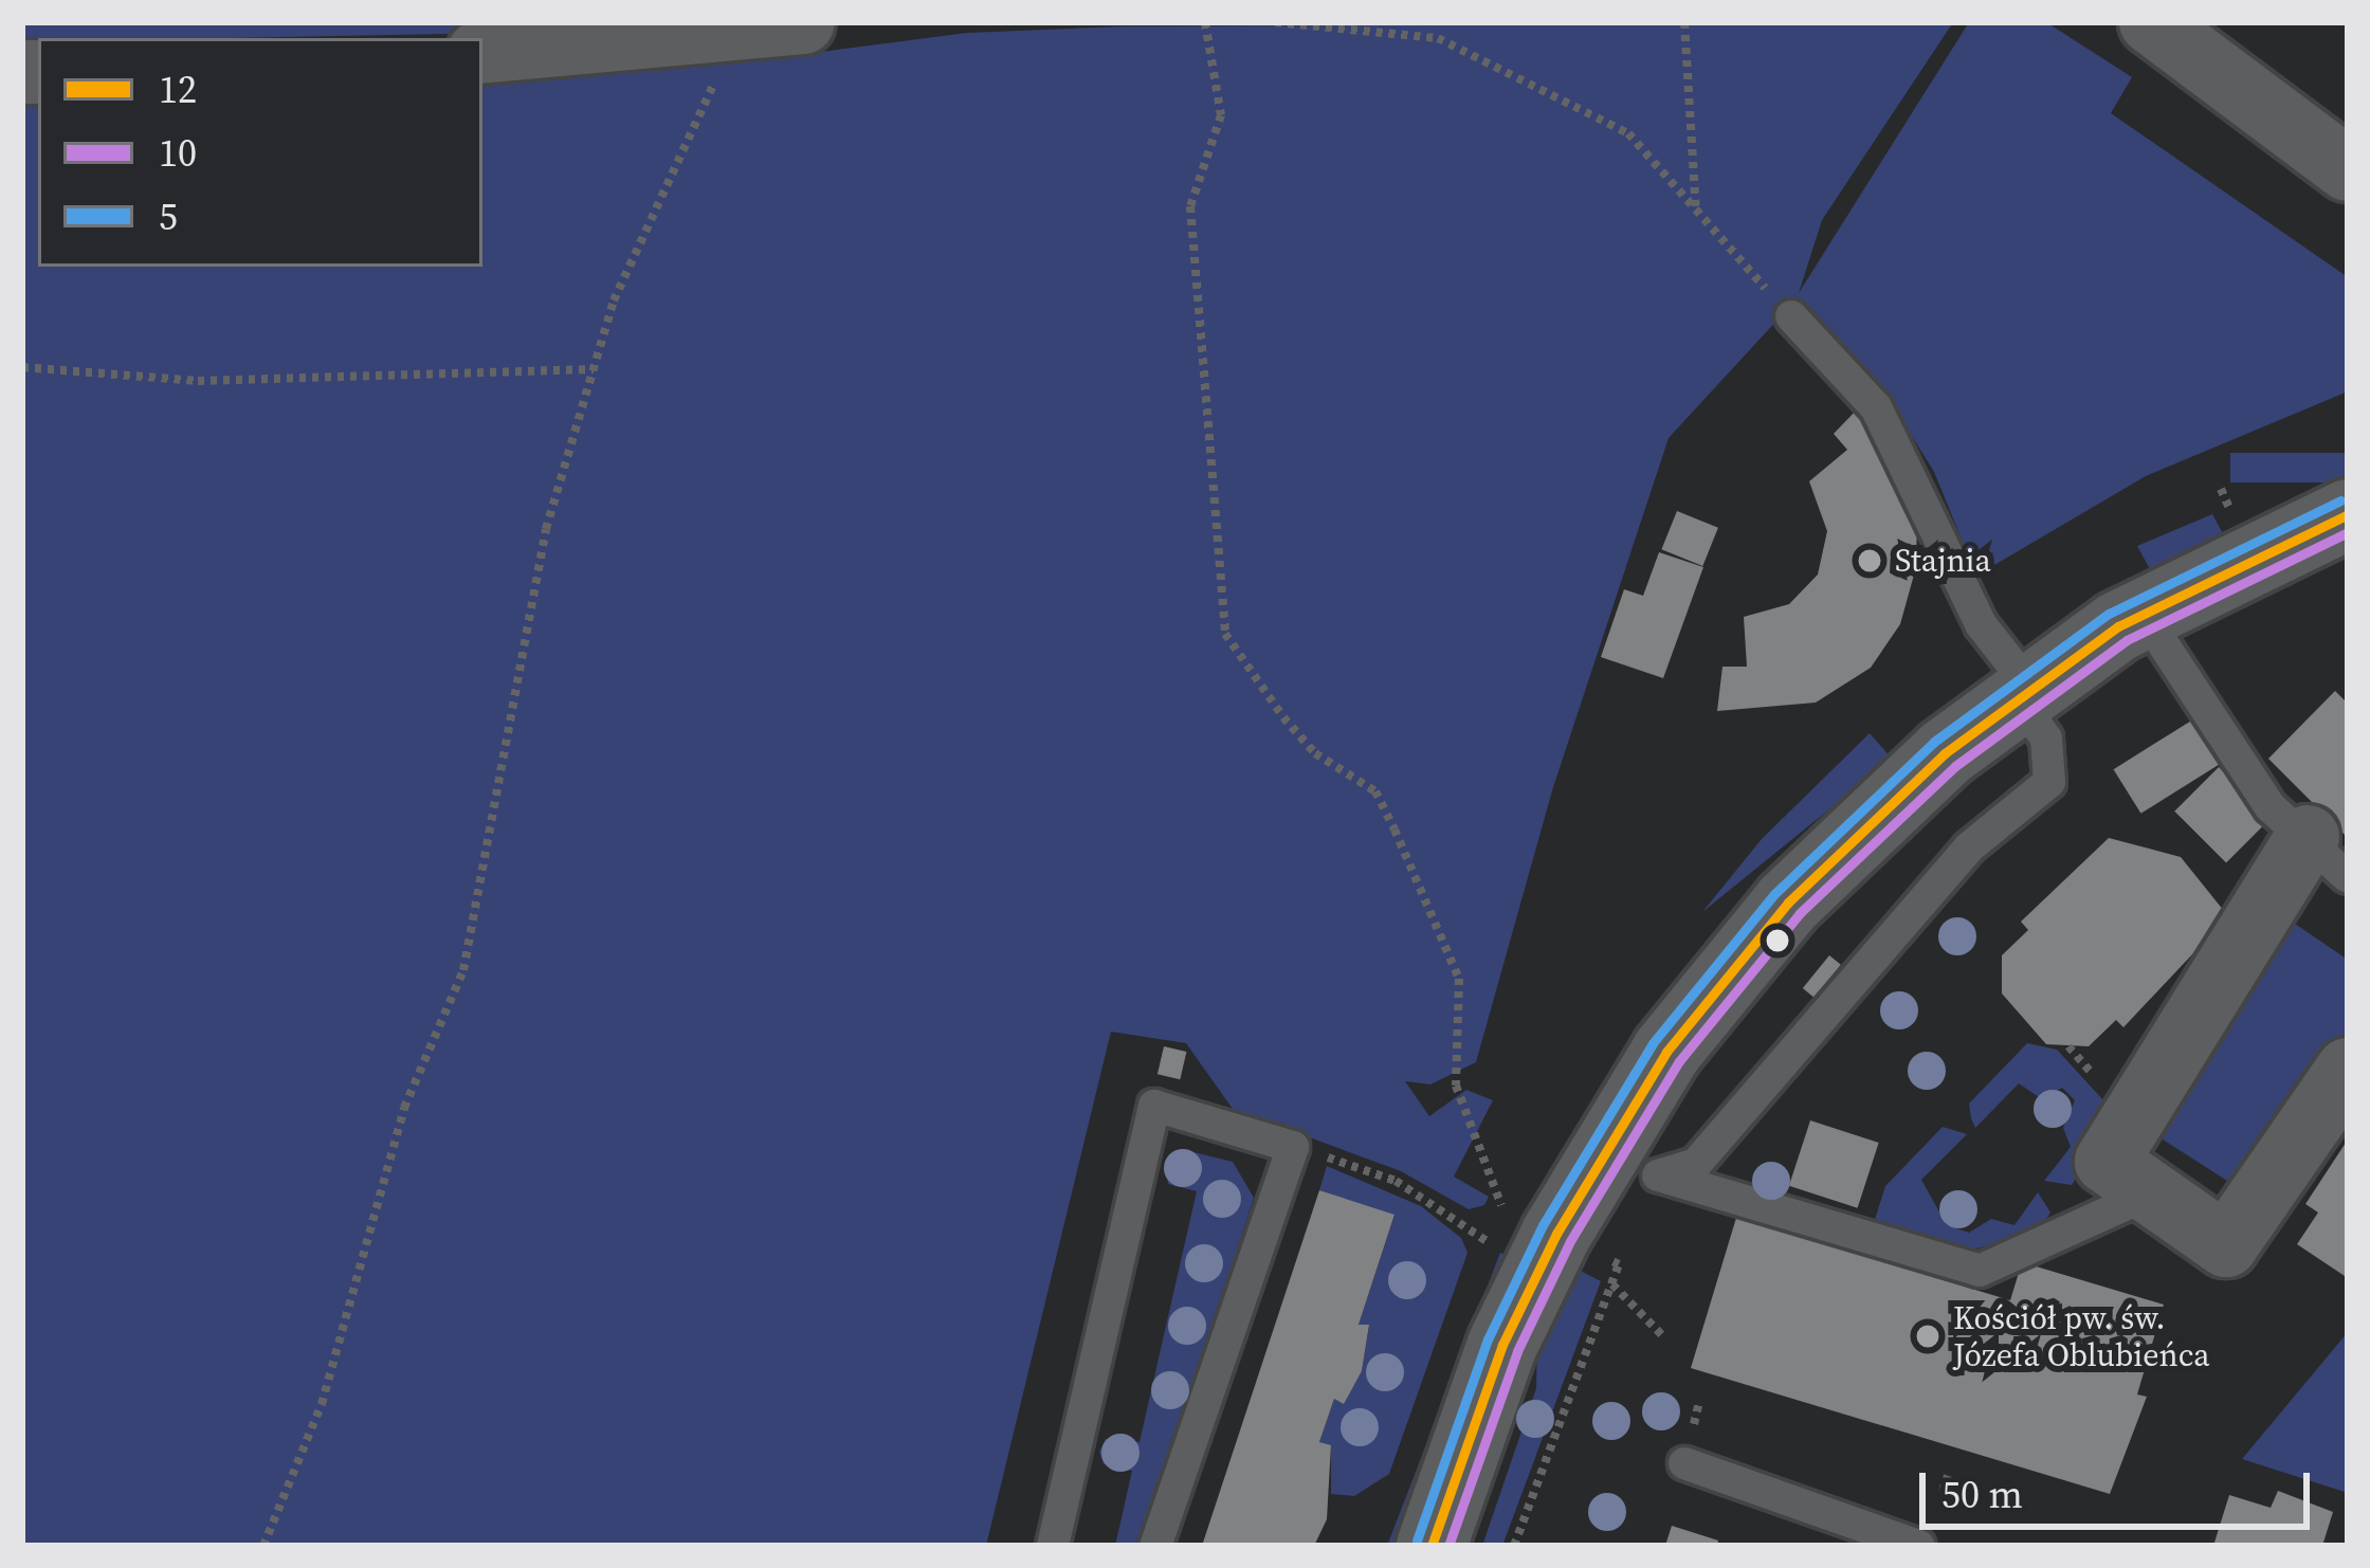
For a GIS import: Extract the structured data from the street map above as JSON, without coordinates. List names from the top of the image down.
{
  "places": ["Stajnia", "Kościół pw. św. Józefa Oblubieńca"],
  "lines": ["transit line 5", "transit line 12", "transit line 10"],
  "legend": ["12", "10", "5"],
  "scale_bar": "50 m"
}
